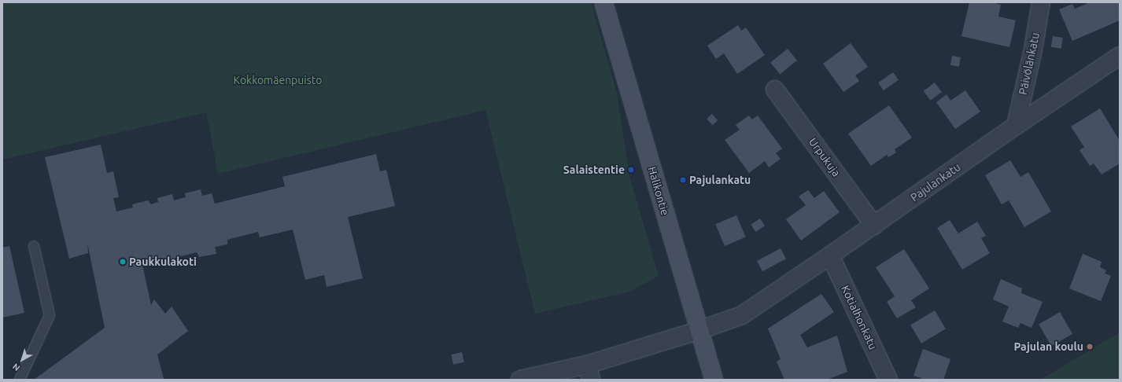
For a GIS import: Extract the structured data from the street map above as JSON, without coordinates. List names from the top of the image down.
{
  "streets": {
    "main road": ["Halikontie"],
    "street": [
      "Päivölänkatu",
      "Urpukuja",
      "Pajulankatu",
      "Kotialhonkatu"
    ]
  },
  "crossings": [
    ["Päivölänkatu", "Pajulankatu"],
    ["Urpukuja", "Pajulankatu"],
    ["Pajulankatu", "Halikontie"],
    ["Pajulankatu", "Kotialhonkatu"]
  ],
  "parks": ["Kokkomäenpuisto"],
  "places": [
    "Salaistentie",
    "Pajulankatu",
    "Paukkulakoti",
    "Pajulan koulu"
  ],
  "north": "bottom left"
}
